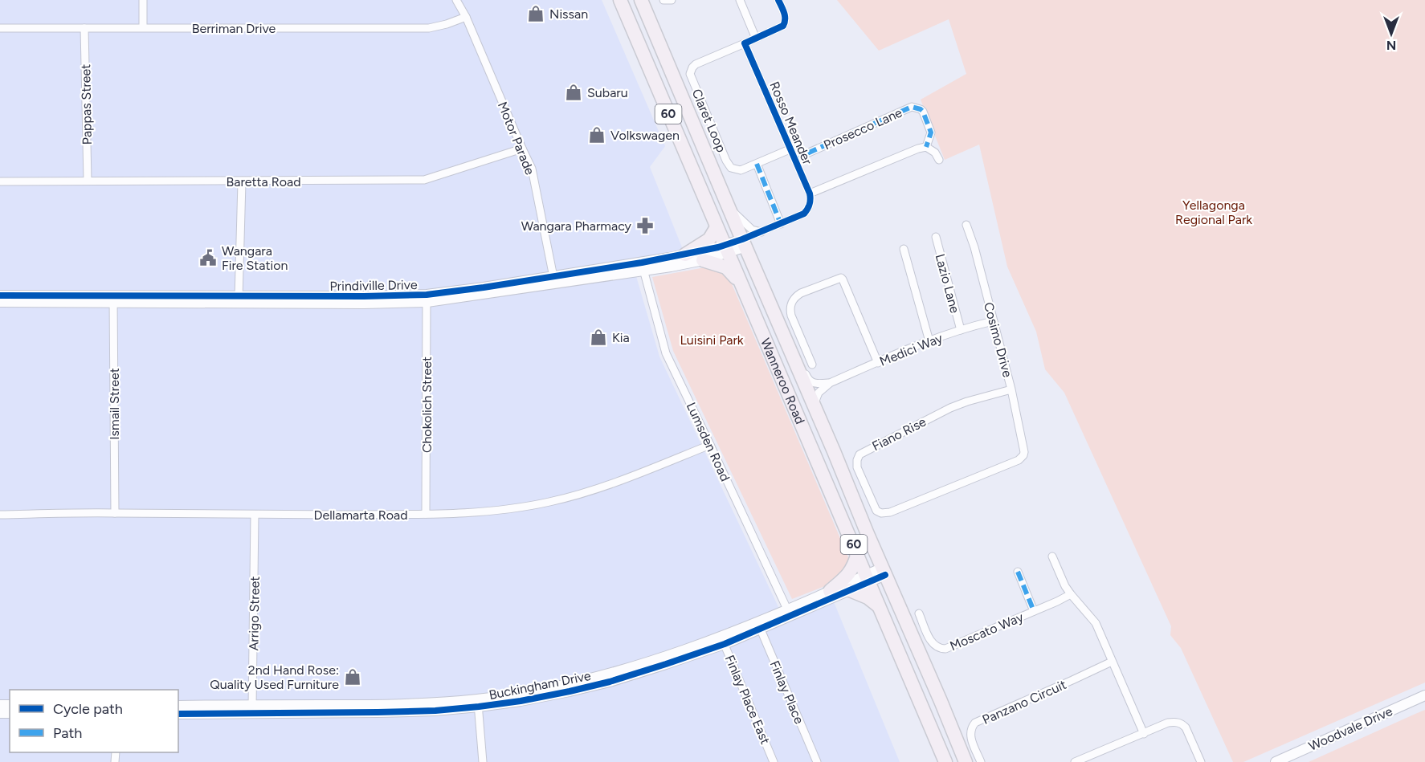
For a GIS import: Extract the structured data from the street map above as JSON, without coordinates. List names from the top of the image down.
{
  "streets": {
    "highway": ["60", "Wanneroo Road"],
    "street": [
      "Berriman Drive",
      "Pappas Street",
      "Claret Loop",
      "Rosso Meander",
      "Prosecco Lane",
      "Motor Parade",
      "Baretta Road",
      "Lazio Lane",
      "Prindiville Drive",
      "Cosimo Drive",
      "Medici Way",
      "Ismail Street",
      "Chokolich Street",
      "Fiano Rise",
      "Lumsden Road",
      "Dellamarta Road",
      "Arrigo Street",
      "Moscato Way",
      "Buckingham Drive",
      "Finlay Place",
      "Finlay Place East",
      "Panzano Circuit",
      "Woodvale Drive"
    ]
  },
  "crossings": [
    ["Berriman Drive", "Pappas Street"],
    ["Berriman Drive", "Motor Parade"],
    ["Pappas Street", "Baretta Road"],
    ["Claret Loop", "Rosso Meander"],
    ["Rosso Meander", "Prosecco Lane"],
    ["Motor Parade", "Baretta Road"],
    ["Motor Parade", "Prindiville Drive"],
    ["Lazio Lane", "Medici Way"],
    ["Prindiville Drive", "Wanneroo Road"],
    ["Prindiville Drive", "Ismail Street"],
    ["Prindiville Drive", "Chokolich Street"],
    ["Prindiville Drive", "Lumsden Road"],
    ["Cosimo Drive", "Medici Way"],
    ["Cosimo Drive", "Fiano Rise"],
    ["Medici Way", "Wanneroo Road"],
    ["Wanneroo Road", "Buckingham Drive"],
    ["Ismail Street", "Dellamarta Road"],
    ["Chokolich Street", "Dellamarta Road"],
    ["Lumsden Road", "Dellamarta Road"],
    ["Lumsden Road", "Buckingham Drive"],
    ["Dellamarta Road", "Arrigo Street"],
    ["Arrigo Street", "Buckingham Drive"],
    ["Buckingham Drive", "Finlay Place"],
    ["Buckingham Drive", "Finlay Place East"]
  ],
  "parks": ["Yellagonga Regional Park", "Luisini Park"],
  "places": {
    "shop": [
      "Nissan",
      "Subaru",
      "Volkswagen",
      "Kia",
      "2nd Hand Rose: Quality Used Furniture"
    ],
    "pharmacy": ["Wangara Pharmacy"],
    "public building": ["Wangara Fire Station"]
  },
  "legend": ["Cycle path", "Path"],
  "north": "bottom"
}
